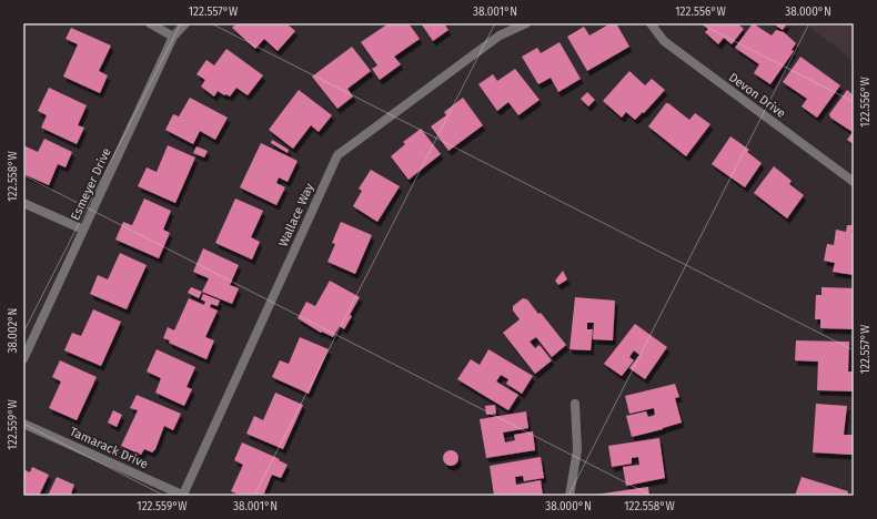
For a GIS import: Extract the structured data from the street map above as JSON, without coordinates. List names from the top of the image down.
{
  "streets": {
    "street": [
      "Devon Drive",
      "Esmeyer Drive",
      "Wallace Way",
      "Tamarack Drive"
    ]
  },
  "crossings": [
    ["Wallace Way", "Tamarack Drive"]
  ],
  "coordinates": [
    "122.557°W",
    "38.001°N",
    "122.556°W",
    "38.000°N",
    "122.558°W",
    "38.002°N",
    "122.559°W"
  ]
}
